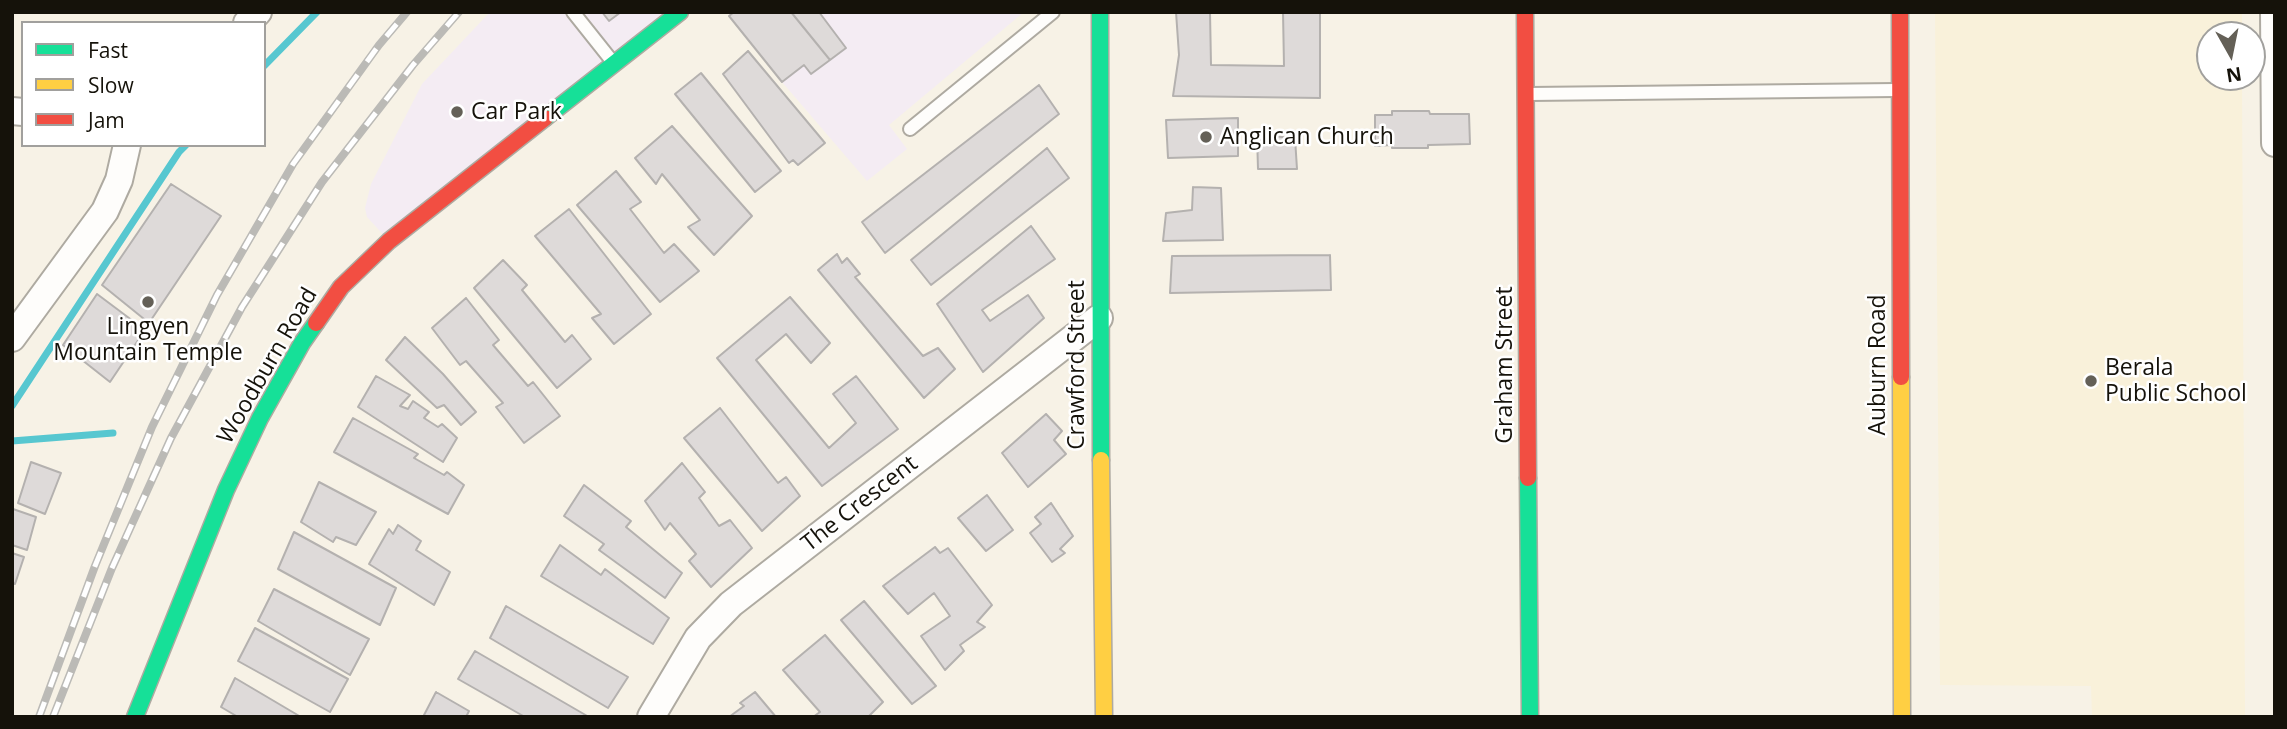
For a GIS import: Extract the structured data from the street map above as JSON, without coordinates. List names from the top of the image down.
{
  "streets": {
    "street": [
      "Crawford Street",
      "Graham Street",
      "Auburn Road",
      "Woodburn Road",
      "The Crescent"
    ]
  },
  "crossings": [
    ["Crawford Street", "The Crescent"]
  ],
  "places": [
    "Car Park",
    "Anglican Church",
    "Lingyen Mountain Temple",
    "Berala Public School"
  ],
  "legend": ["Fast", "Slow", "Jam"],
  "north": "bottom"
}
